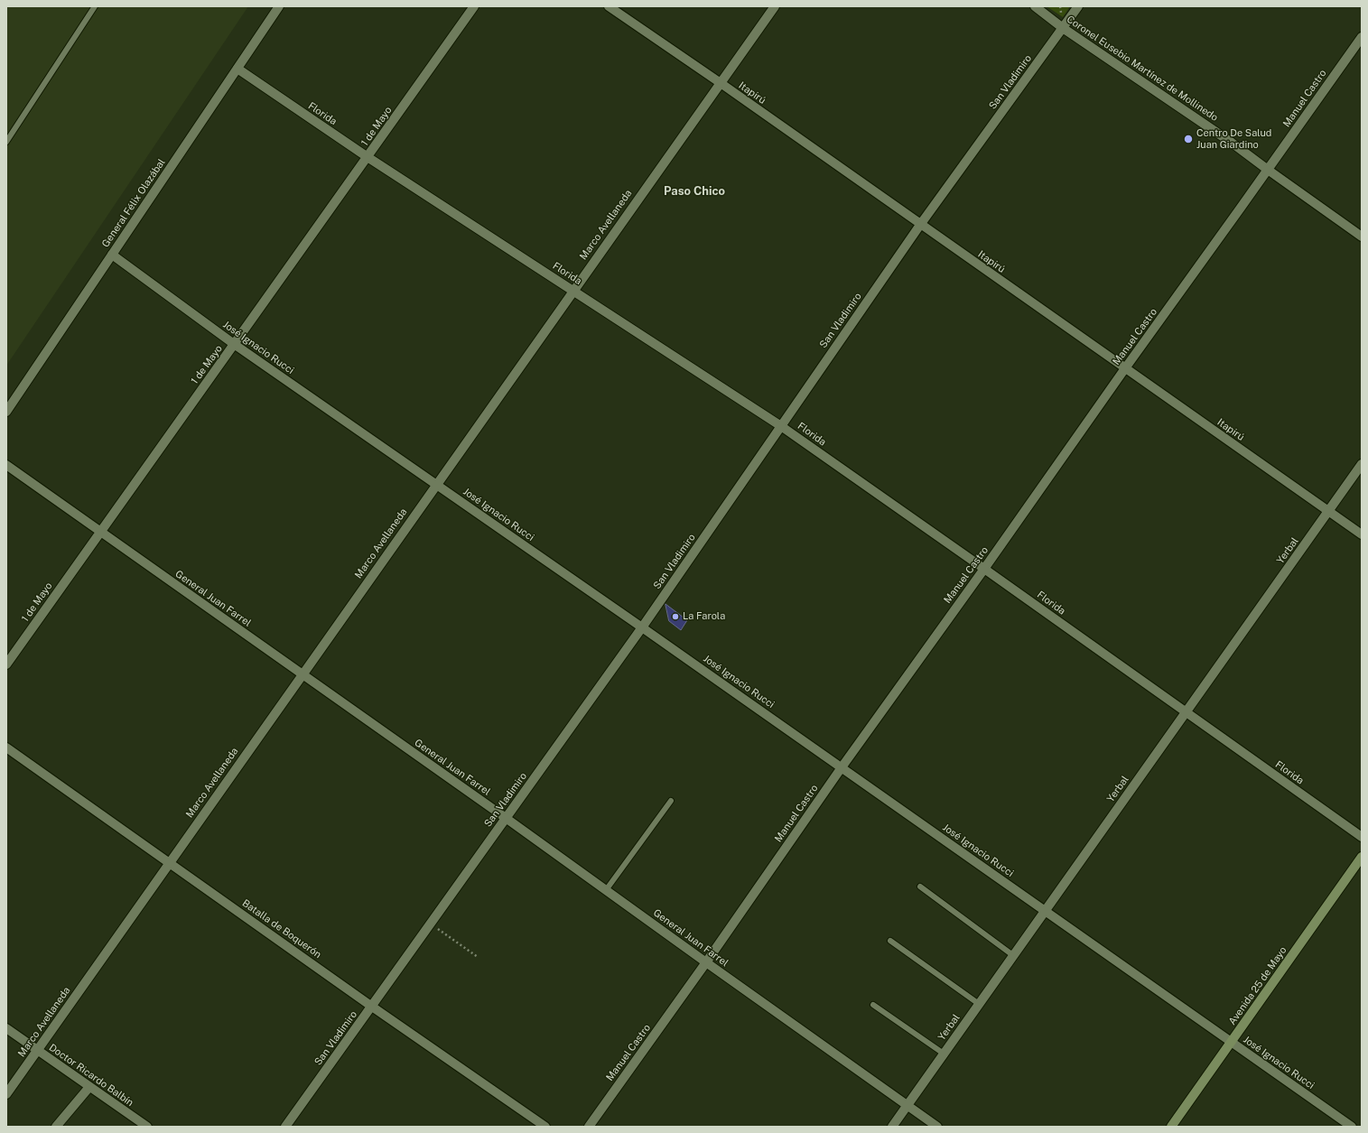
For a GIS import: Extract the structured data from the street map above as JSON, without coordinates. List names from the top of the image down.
{
  "streets": {
    "main road": ["Avenida 25 de Mayo"],
    "street": [
      "Coronel Eusebio Martínez de Mollinedo",
      "San Vladimiro",
      "Itapirú",
      "Manuel Castro",
      "Florida",
      "1 de Mayo",
      "General Félix Olazábal",
      "Marco Avellaneda",
      "José Ignacio Rucci",
      "Yerbal",
      "General Juan Farrel",
      "Batalla de Boquerón",
      "Doctor Ricardo Balbín"
    ]
  },
  "crossings": [
    ["Coronel Eusebio Martínez de Mollinedo", "San Vladimiro"],
    ["Coronel Eusebio Martínez de Mollinedo", "Manuel Castro"],
    ["San Vladimiro", "Itapirú"],
    ["San Vladimiro", "Florida"],
    ["San Vladimiro", "José Ignacio Rucci"],
    ["San Vladimiro", "General Juan Farrel"],
    ["San Vladimiro", "Batalla de Boquerón"],
    ["Itapirú", "Manuel Castro"],
    ["Itapirú", "Marco Avellaneda"],
    ["Itapirú", "Yerbal"],
    ["Manuel Castro", "Florida"],
    ["Manuel Castro", "José Ignacio Rucci"],
    ["Manuel Castro", "General Juan Farrel"],
    ["Florida", "1 de Mayo"],
    ["Florida", "General Félix Olazábal"],
    ["Florida", "Marco Avellaneda"],
    ["Florida", "Yerbal"],
    ["1 de Mayo", "José Ignacio Rucci"],
    ["1 de Mayo", "General Juan Farrel"],
    ["General Félix Olazábal", "José Ignacio Rucci"],
    ["Marco Avellaneda", "José Ignacio Rucci"],
    ["Marco Avellaneda", "General Juan Farrel"],
    ["Marco Avellaneda", "Batalla de Boquerón"],
    ["Marco Avellaneda", "Doctor Ricardo Balbín"],
    ["José Ignacio Rucci", "Yerbal"],
    ["José Ignacio Rucci", "Avenida 25 de Mayo"],
    ["Yerbal", "General Juan Farrel"]
  ],
  "districts": ["Paso Chico"],
  "places": ["Centro De Salud Juan Giardino", "La Farola"]
}
